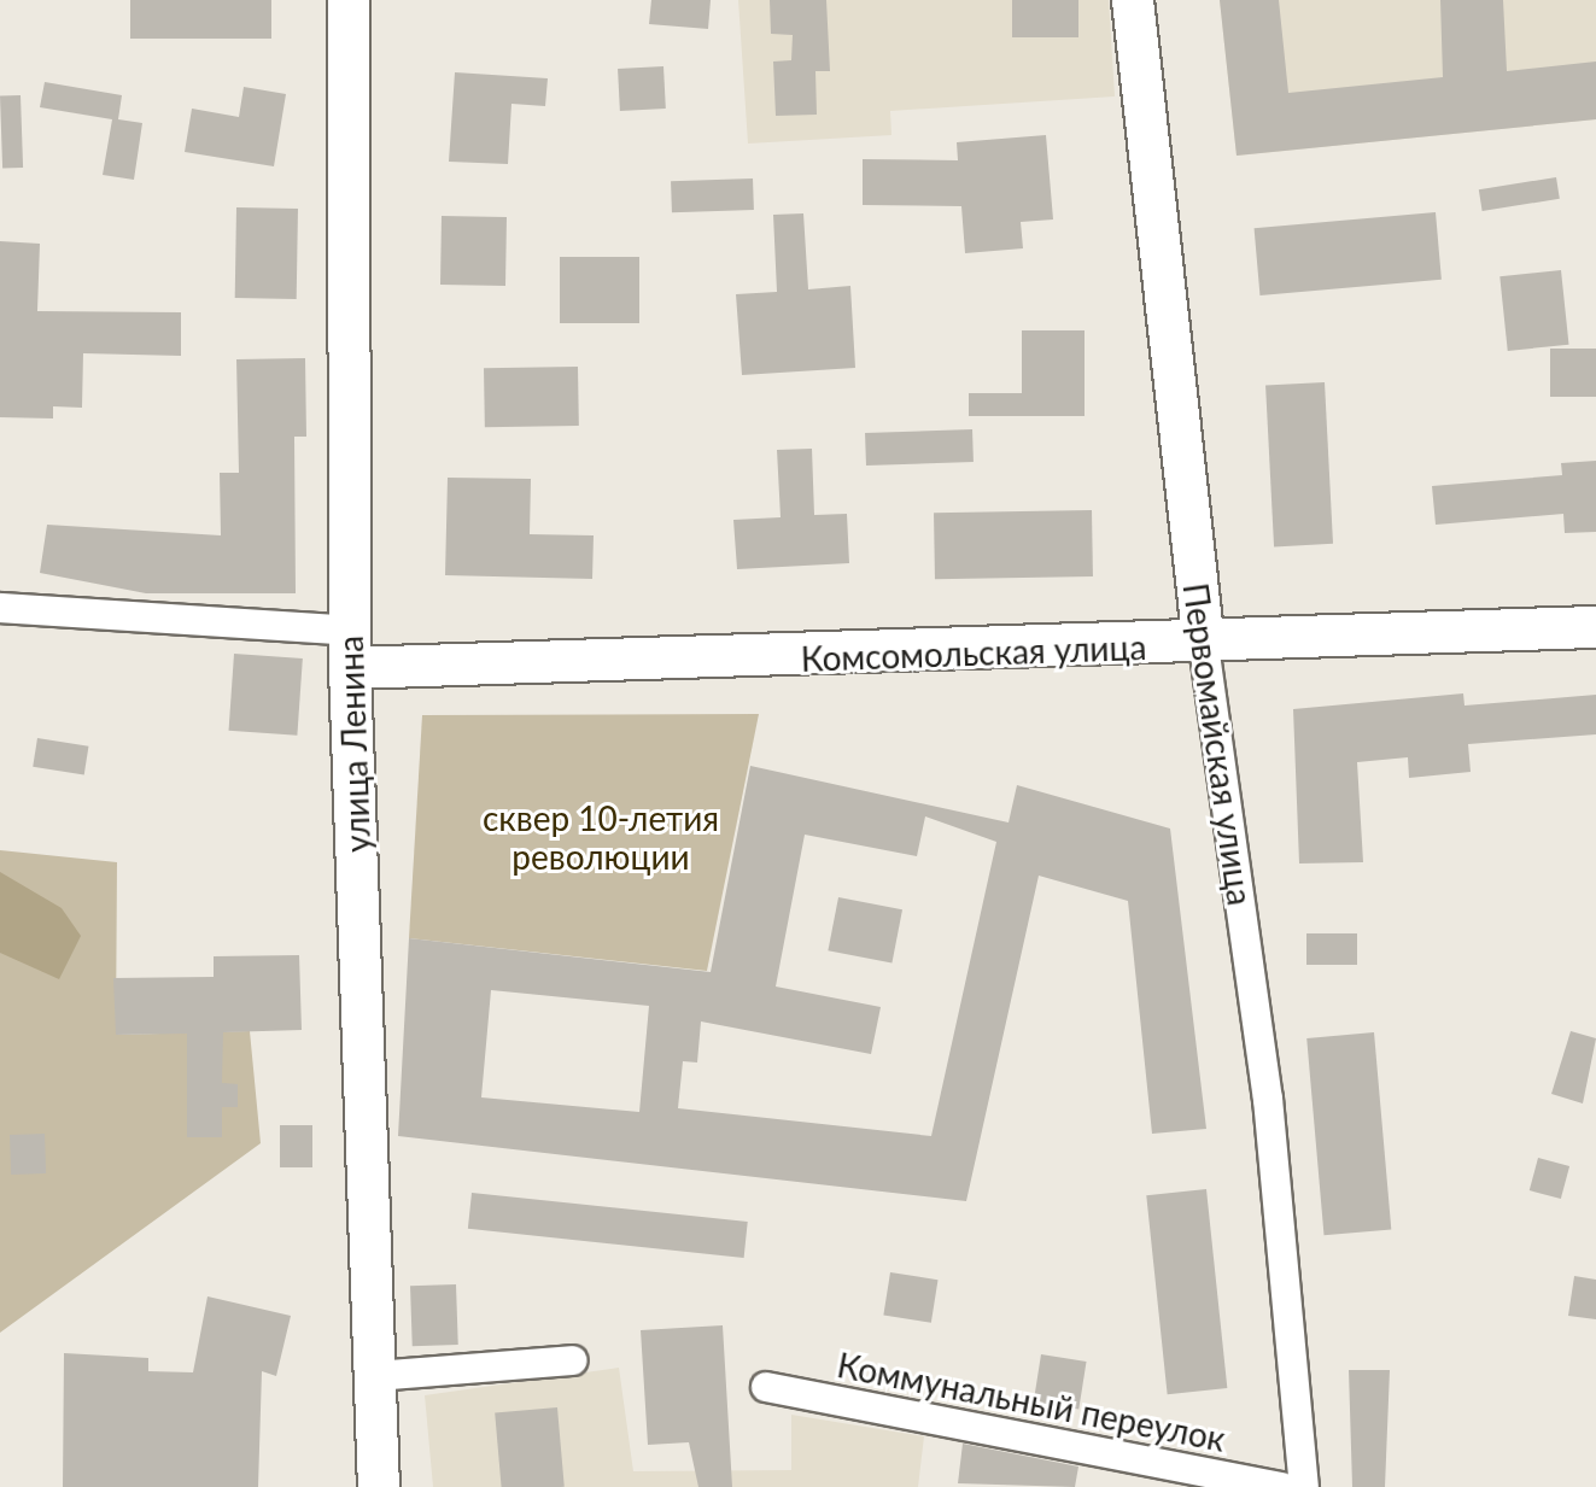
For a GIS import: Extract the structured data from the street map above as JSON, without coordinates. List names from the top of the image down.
{
  "streets": {
    "street": [
      "Комсомольская улица",
      "улица Ленина",
      "Первомайская улица",
      "Коммунальный переулок"
    ]
  },
  "crossings": [
    ["Комсомольская улица", "улица Ленина"],
    ["Комсомольская улица", "Первомайская улица"]
  ],
  "parks": ["сквер 10-летия революции"]
}
